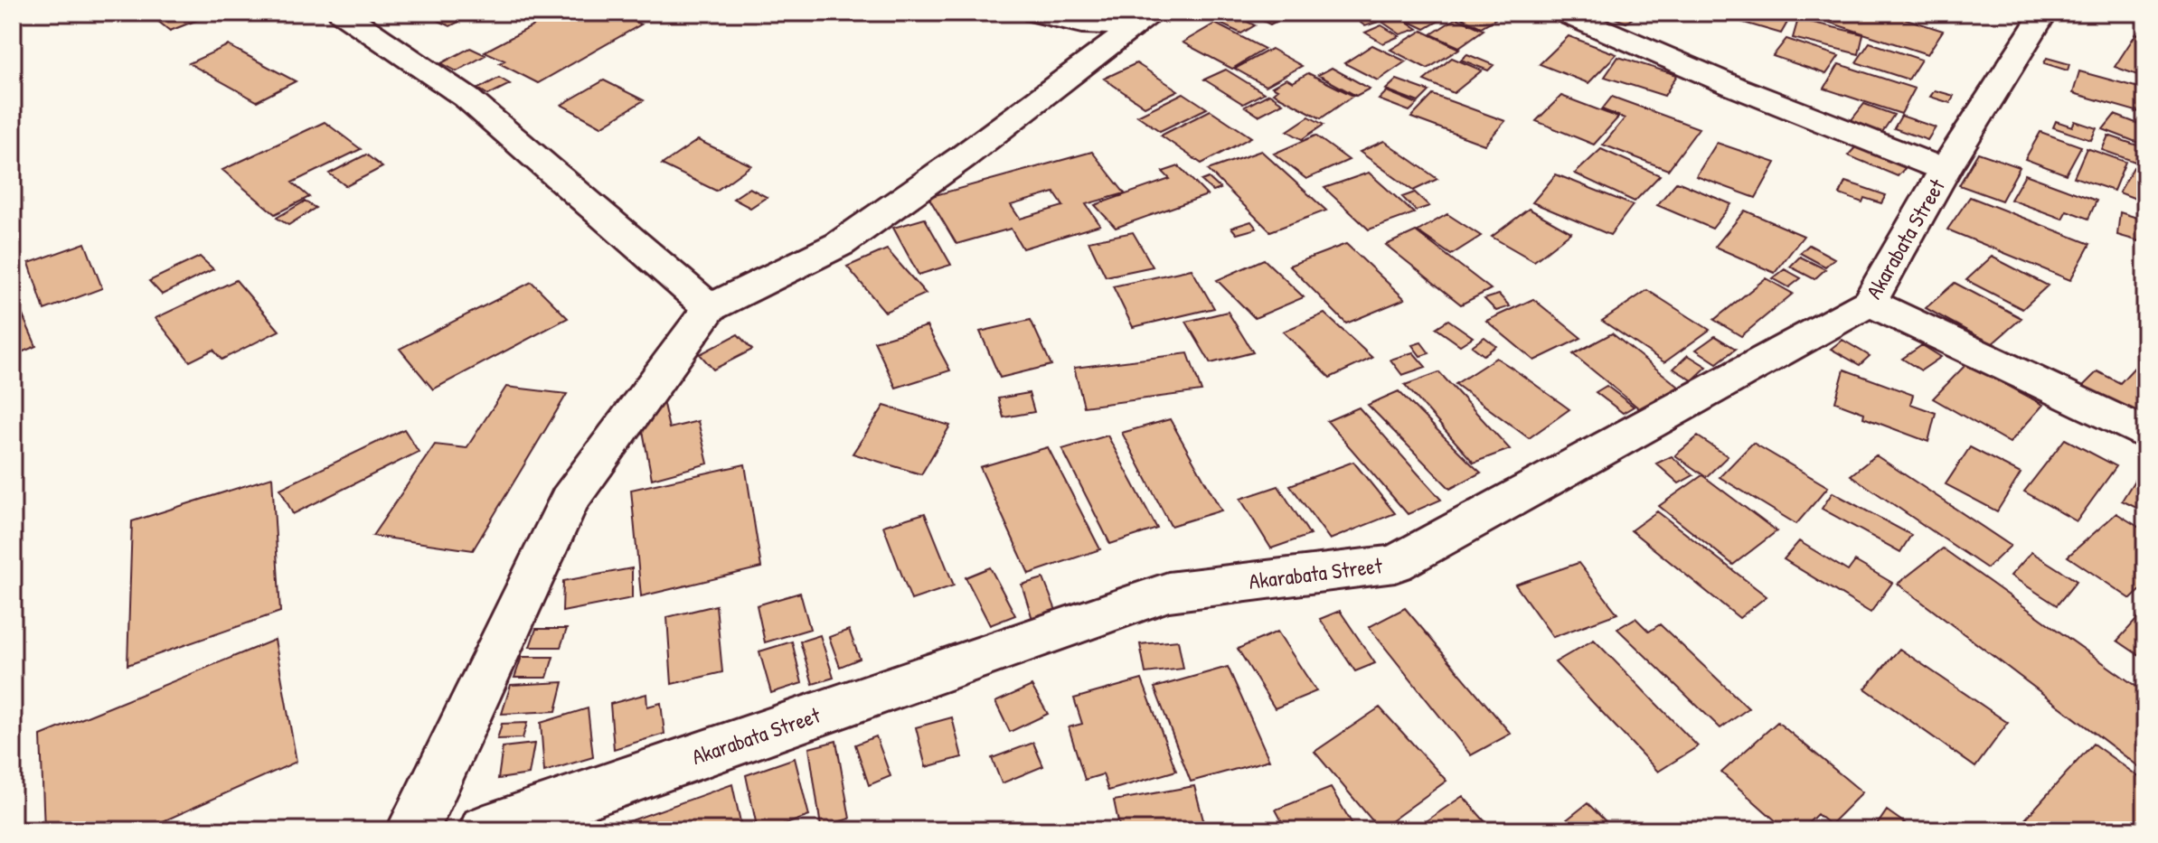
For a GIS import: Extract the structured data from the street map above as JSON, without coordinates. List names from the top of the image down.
{
  "streets": {
    "street": ["Akarabata Street"]
  }
}
